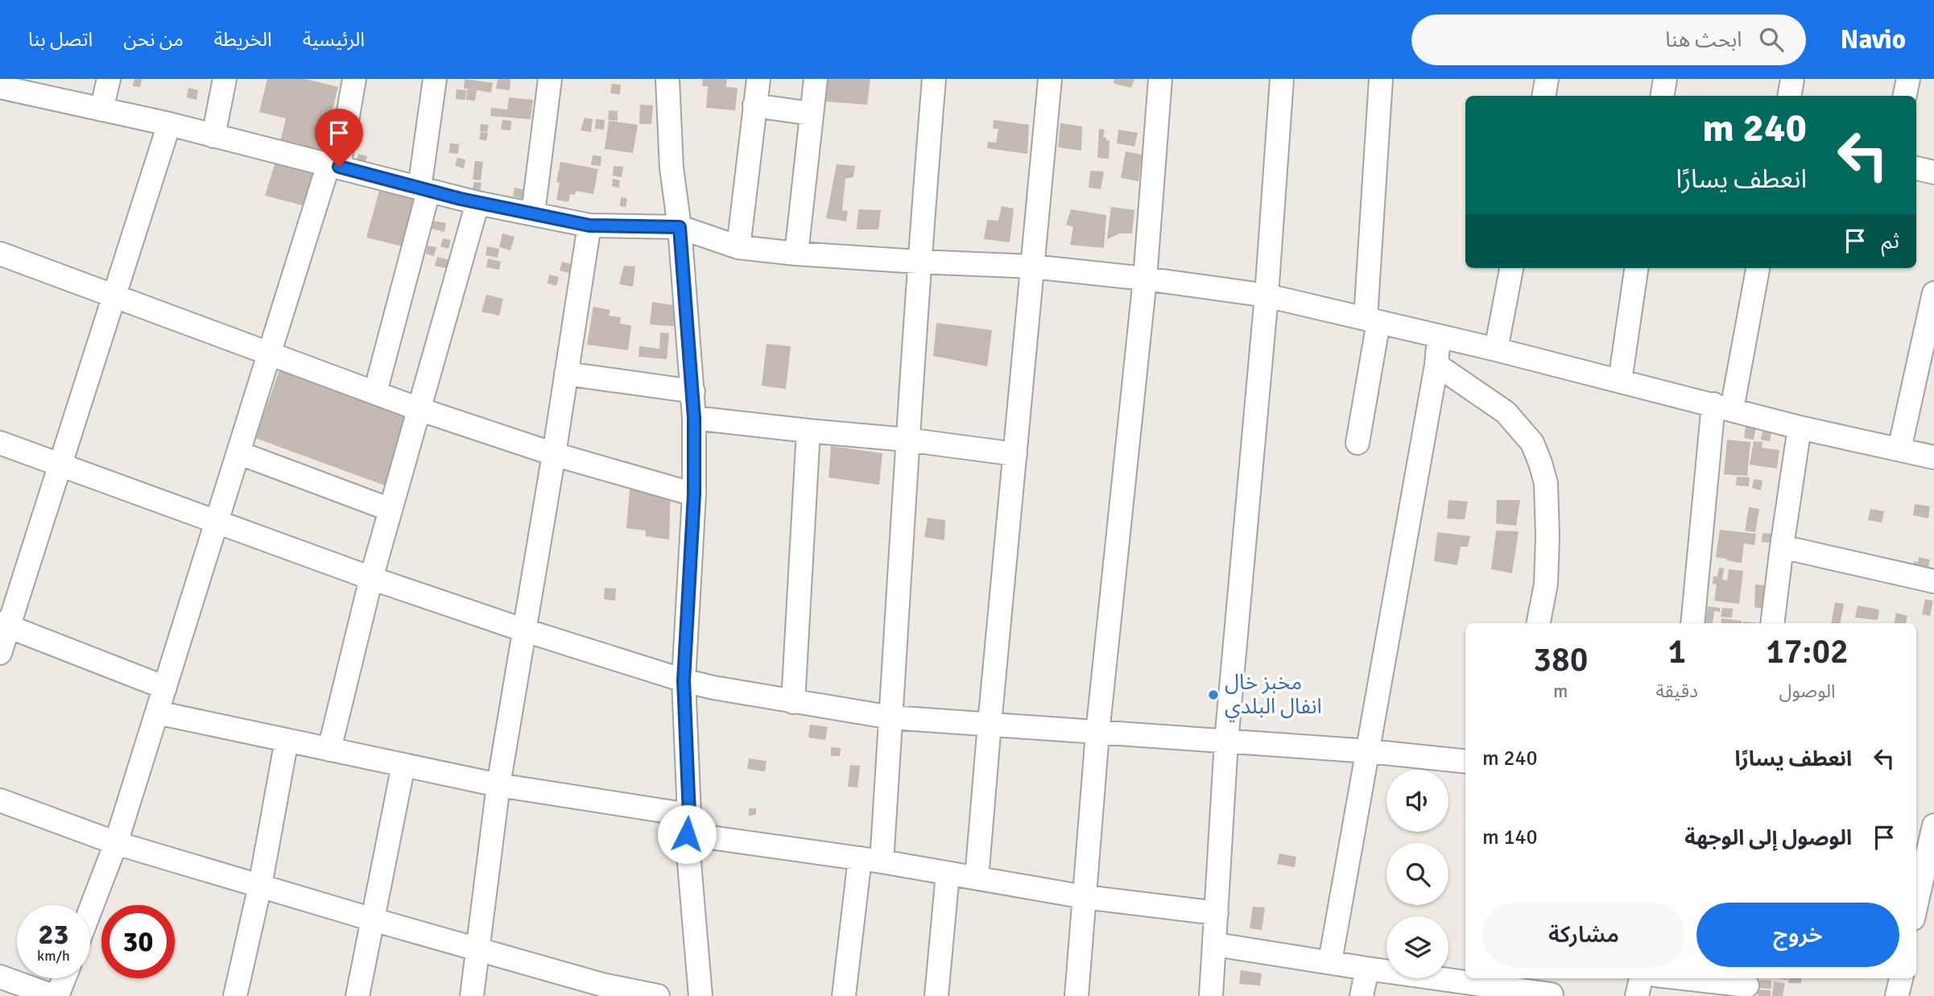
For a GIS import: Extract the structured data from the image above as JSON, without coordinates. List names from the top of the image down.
{
  "places": ["مخبز خال انفال البلدي"],
  "page": {
    "header": "Navio",
    "search": "ابحث هنا",
    "nav": [
      "الرئيسية",
      "الخريطة",
      "من نحن",
      "اتصل بنا"
    ],
    "turn": ["240 m", "انعطف يسارًا"],
    "then": "ثم",
    "eta": [
      "17:02",
      "الوصول",
      "1",
      "دقيقة",
      "380",
      "m"
    ],
    "list": [
      {
        "name": "انعطف يسارًا",
        "value": "240 m"
      },
      {
        "name": "الوصول إلى الوجهة",
        "value": "140 m"
      }
    ],
    "buttons": ["خروج", "مشاركة"],
    "speed": "23 km/h",
    "limit": "30"
  }
}
